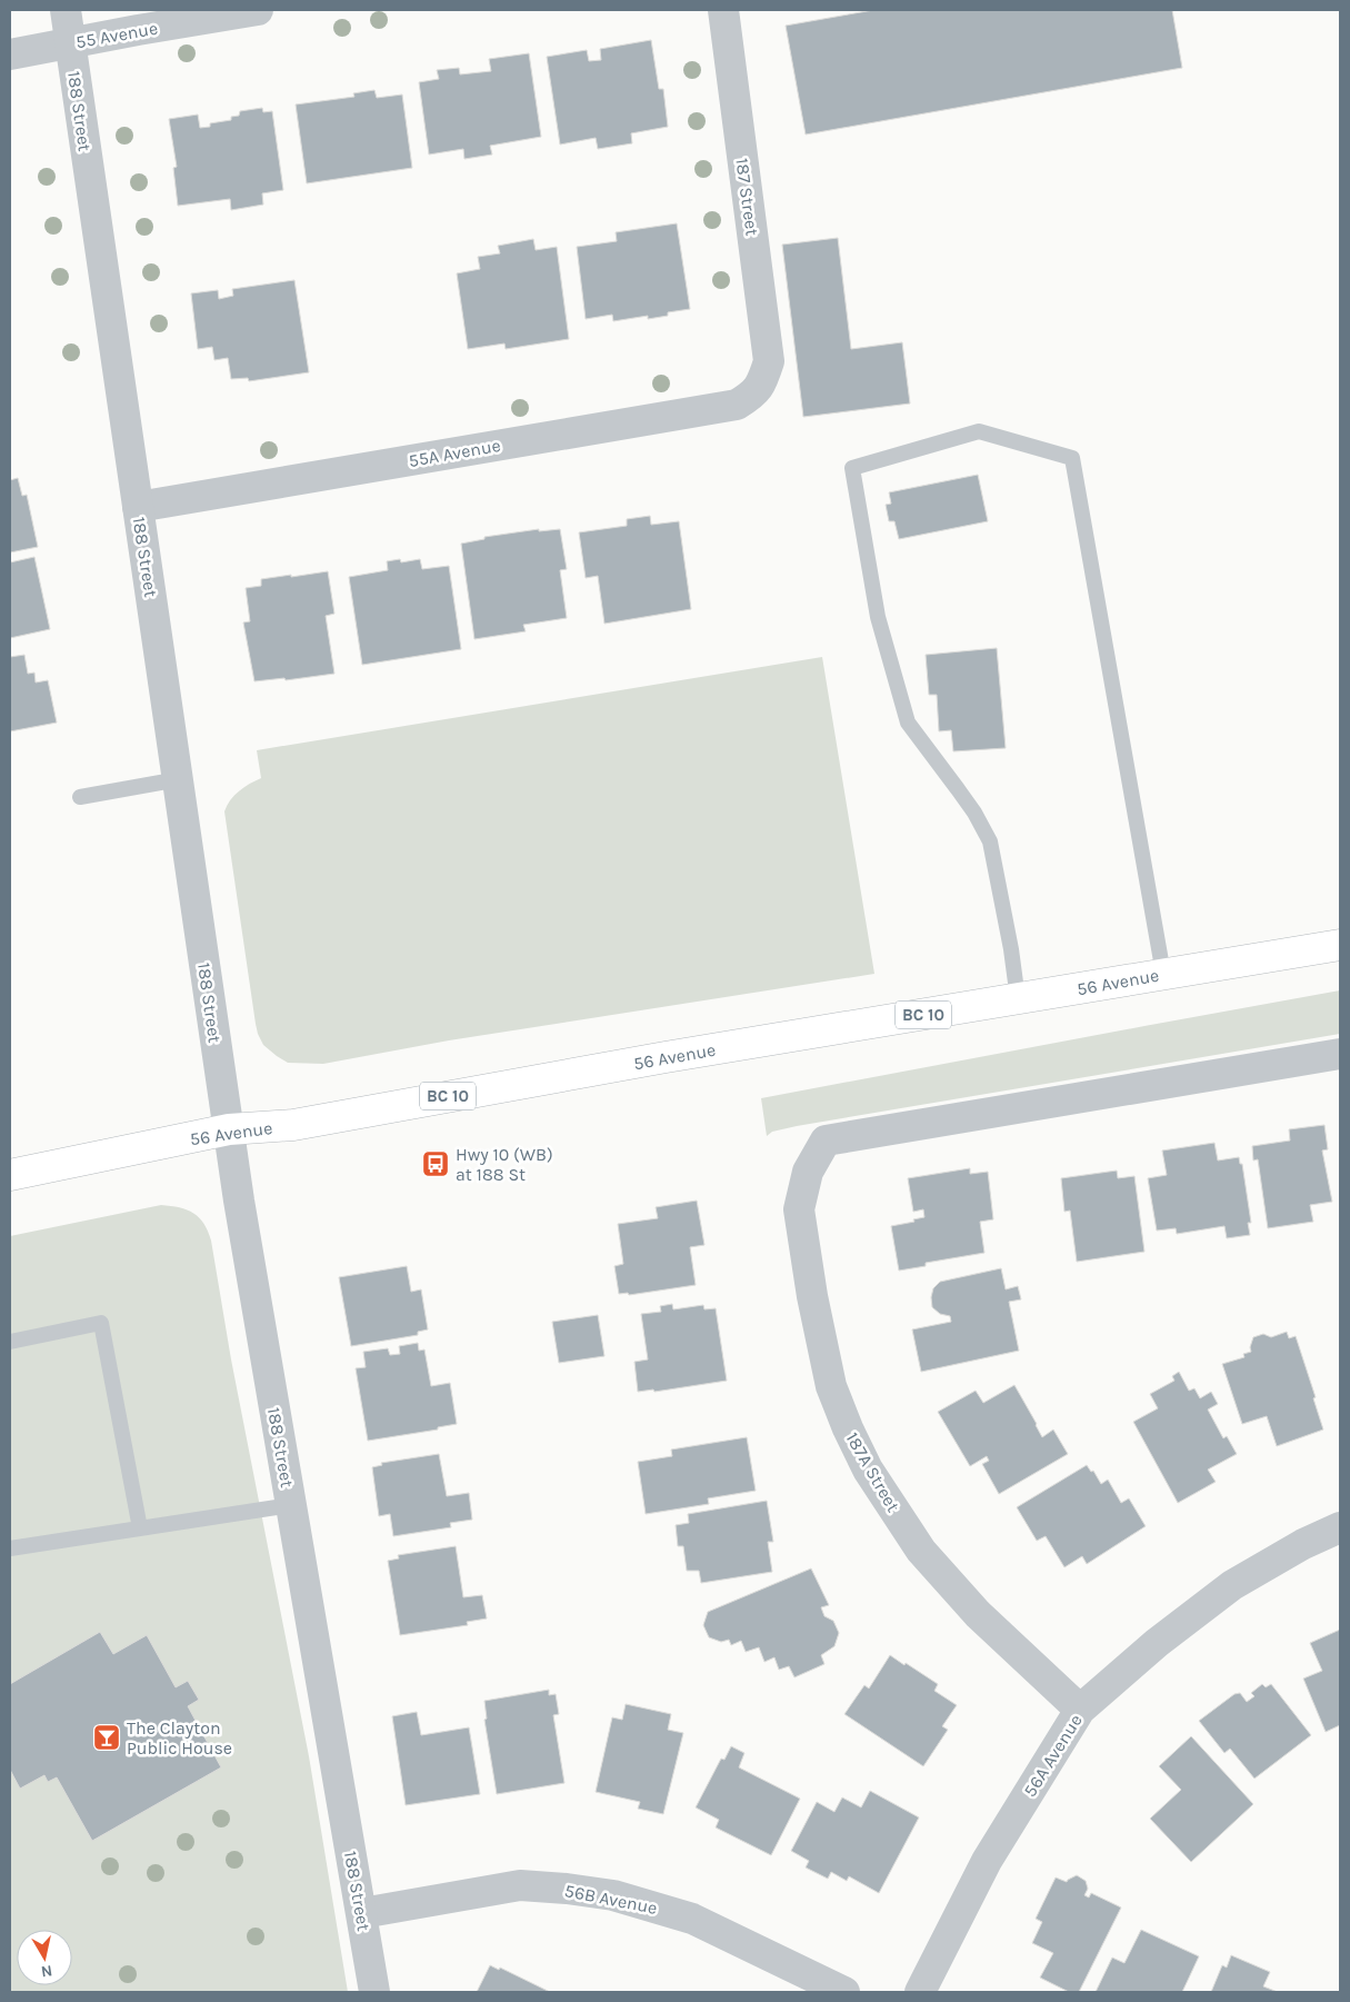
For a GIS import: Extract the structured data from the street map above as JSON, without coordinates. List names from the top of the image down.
{
  "streets": {
    "highway": ["56 Avenue", "BC 10"],
    "street": [
      "55 Avenue",
      "188 Street",
      "187 Street",
      "55A Avenue",
      "187A Street",
      "56A Avenue",
      "56B Avenue"
    ]
  },
  "crossings": [
    ["55 Avenue", "188 Street"],
    ["188 Street", "55A Avenue"],
    ["188 Street", "56 Avenue"],
    ["188 Street", "56B Avenue"],
    ["187 Street", "55A Avenue"],
    ["187A Street", "56A Avenue"]
  ],
  "places": {
    "bus stop": ["Hwy 10 (WB) at 188 St"],
    "bar": ["The Clayton Public House"]
  },
  "north": "bottom"
}
